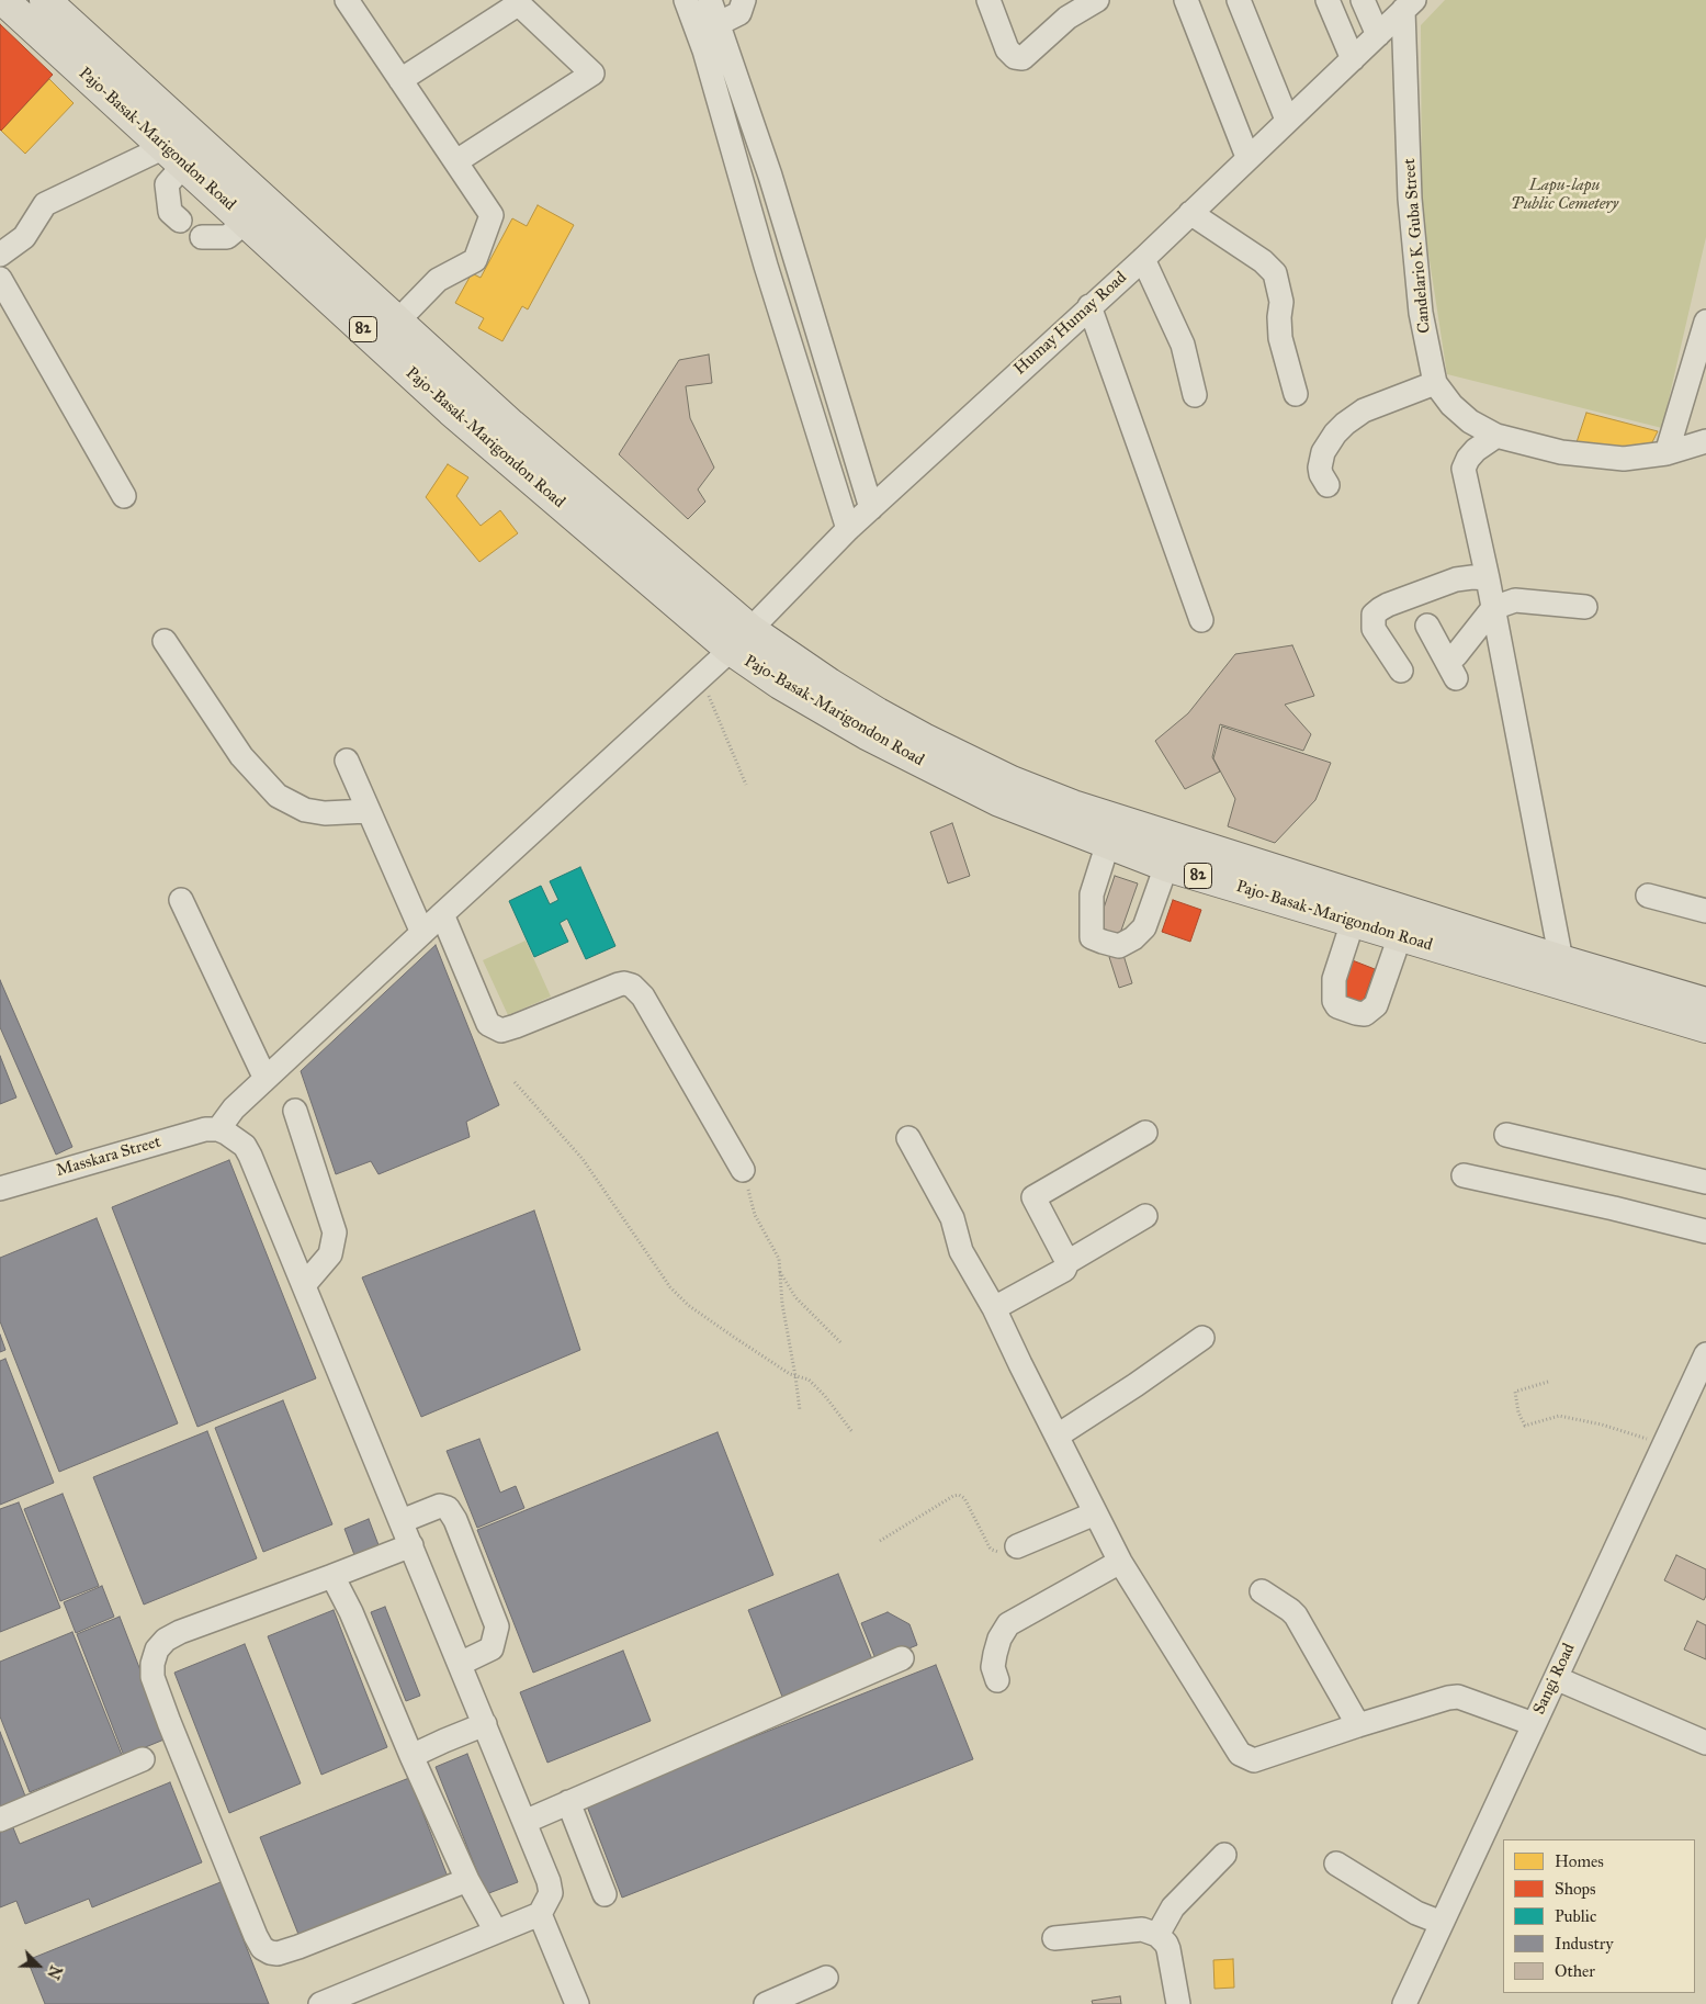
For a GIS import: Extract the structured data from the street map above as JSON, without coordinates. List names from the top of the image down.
{
  "streets": {
    "main road": ["Pajo-Basak-Marigondon Road", "82"],
    "street": [
      "Candelario K. Guba Street",
      "Humay Humay Road",
      "Masskara Street",
      "Sangi Road"
    ]
  },
  "crossings": [
    ["Pajo-Basak-Marigondon Road", "Humay Humay Road"],
    ["Candelario K. Guba Street", "Humay Humay Road"],
    ["Humay Humay Road", "Masskara Street"]
  ],
  "parks": ["Lapu-lapu Public Cemetery"],
  "legend": [
    "Homes",
    "Shops",
    "Public",
    "Industry",
    "Other"
  ],
  "north": "bottom right"
}
